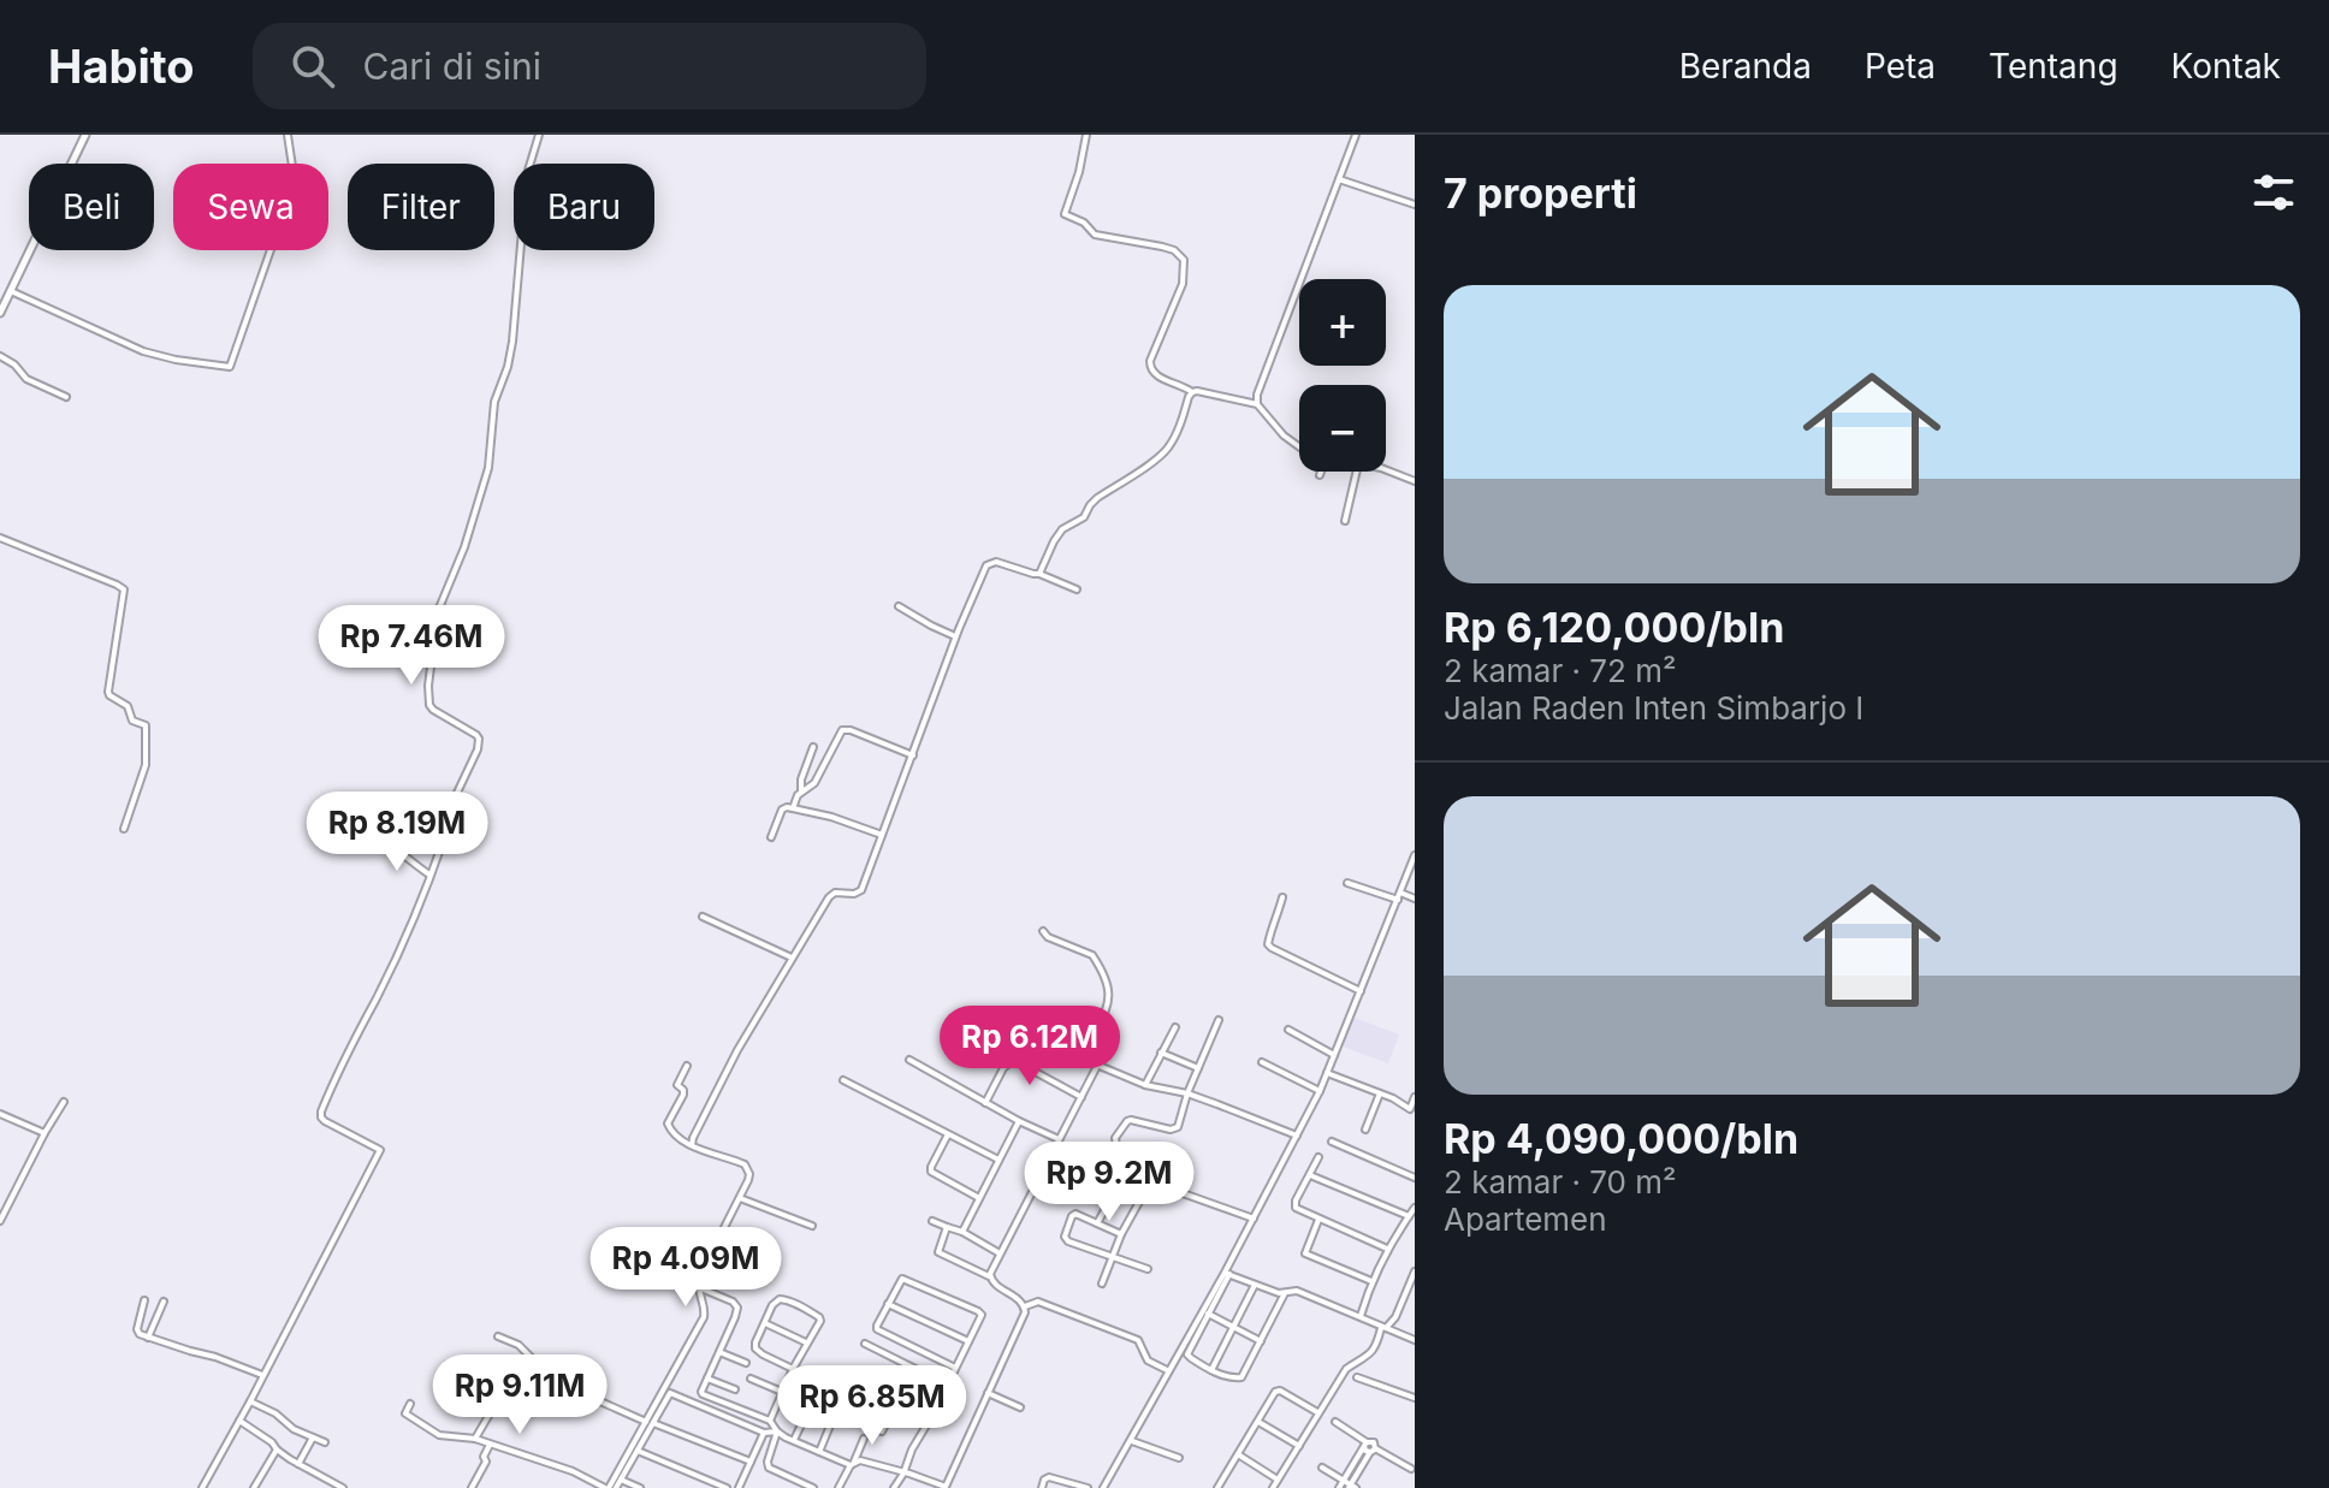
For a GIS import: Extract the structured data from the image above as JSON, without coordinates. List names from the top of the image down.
{
  "page": {
    "header": "Habito",
    "search": "Cari di sini",
    "nav": [
      "Beranda",
      "Peta",
      "Tentang",
      "Kontak"
    ],
    "heading": "7 properti",
    "chip": [
      "Beli",
      "Sewa",
      "Filter",
      "Baru"
    ],
    "list": [
      {
        "name": "Rp 6,120,000/bln",
        "note": "2 kamar · 72 m² · Jalan Raden Inten Simbarjo I"
      },
      {
        "name": "Rp 4,090,000/bln",
        "note": "2 kamar · 70 m² · Apartemen"
      }
    ],
    "map_buttons": ["+", "−"],
    "price": [
      "Rp 7.46M",
      "Rp 8.19M",
      "Rp 6.12M",
      "Rp 9.2M",
      "Rp 4.09M",
      "Rp 9.11M",
      "Rp 6.85M"
    ]
  }
}
